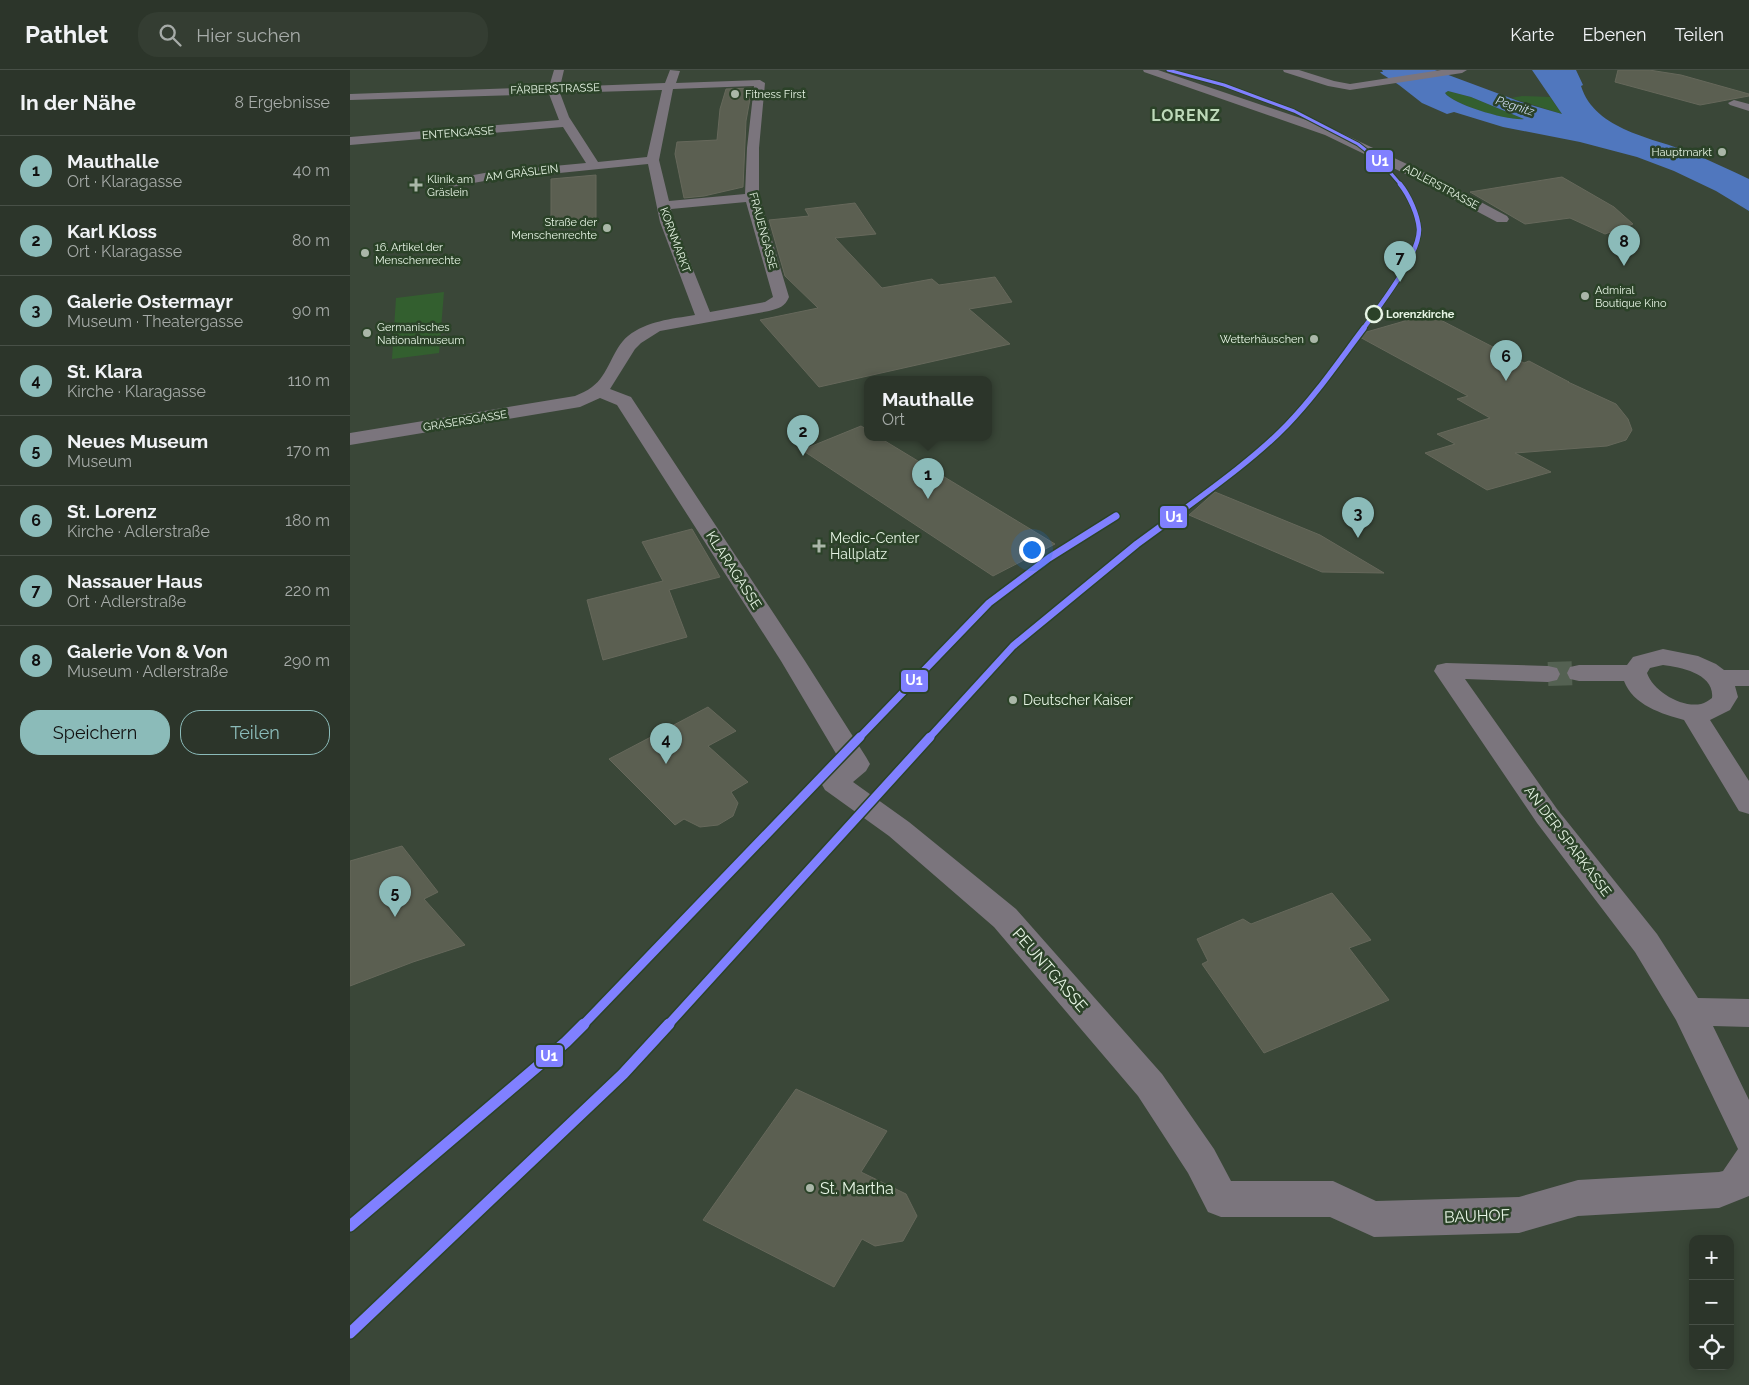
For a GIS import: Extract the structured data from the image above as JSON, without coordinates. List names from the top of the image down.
{
  "streets": {
    "street": [
      "FÄRBERSTRASSE",
      "ENTENGASSE",
      "AM GRÄSLEIN",
      "ADLERSTRASSE",
      "FRAUENGASSE",
      "KORNMARKT",
      "GRASERSGASSE",
      "KLARAGASSE",
      "AN DER SPARKASSE",
      "PEUNTGASSE",
      "BAUHOF"
    ]
  },
  "crossings": [
    ["FÄRBERSTRASSE", "FRAUENGASSE"],
    ["AM GRÄSLEIN", "KORNMARKT"],
    ["FRAUENGASSE", "KORNMARKT"],
    ["GRASERSGASSE", "KLARAGASSE"],
    ["KLARAGASSE", "PEUNTGASSE"],
    ["PEUNTGASSE", "BAUHOF"]
  ],
  "districts": ["LORENZ"],
  "water": ["Pegnitz"],
  "places": {
    "other": [
      "Fitness First",
      "Hauptmarkt",
      "Straße der Menschenrechte",
      "16. Artikel der Menschenrechte",
      "Admiral Boutique Kino",
      "Lorenzkirche",
      "Germanisches Nationalmuseum",
      "Wetterhäuschen",
      "Deutscher Kaiser",
      "St. Martha"
    ],
    "health": ["Klinik am Gräslein", "Medic-Center Hallplatz"]
  },
  "lines": ["transit line U1"],
  "page": {
    "header": "Pathlet",
    "search": "Hier suchen",
    "nav": ["Karte", "Ebenen", "Teilen"],
    "heading": ["In der Nähe", "8 Ergebnisse"],
    "list": [
      {
        "mark": "1",
        "name": "Mauthalle",
        "note": "Ort · Klaragasse",
        "value": "40 m"
      },
      {
        "mark": "2",
        "name": "Karl Kloss",
        "note": "Ort · Klaragasse",
        "value": "80 m"
      },
      {
        "mark": "3",
        "name": "Galerie Ostermayr",
        "note": "Museum · Theatergasse",
        "value": "90 m"
      },
      {
        "mark": "4",
        "name": "St. Klara",
        "note": "Kirche · Klaragasse",
        "value": "110 m"
      },
      {
        "mark": "5",
        "name": "Neues Museum",
        "note": "Museum",
        "value": "170 m"
      },
      {
        "mark": "6",
        "name": "St. Lorenz",
        "note": "Kirche · Adlerstraße",
        "value": "180 m"
      },
      {
        "mark": "7",
        "name": "Nassauer Haus",
        "note": "Ort · Adlerstraße",
        "value": "220 m"
      },
      {
        "mark": "8",
        "name": "Galerie Von & Von",
        "note": "Museum · Adlerstraße",
        "value": "290 m"
      }
    ],
    "pins": [
      "8",
      "7",
      "6",
      "2",
      "1",
      "3",
      "4",
      "5"
    ],
    "popup": ["Mauthalle", "Ort"],
    "buttons": ["Speichern", "Teilen"],
    "map_buttons": ["+", "−"]
  }
}
